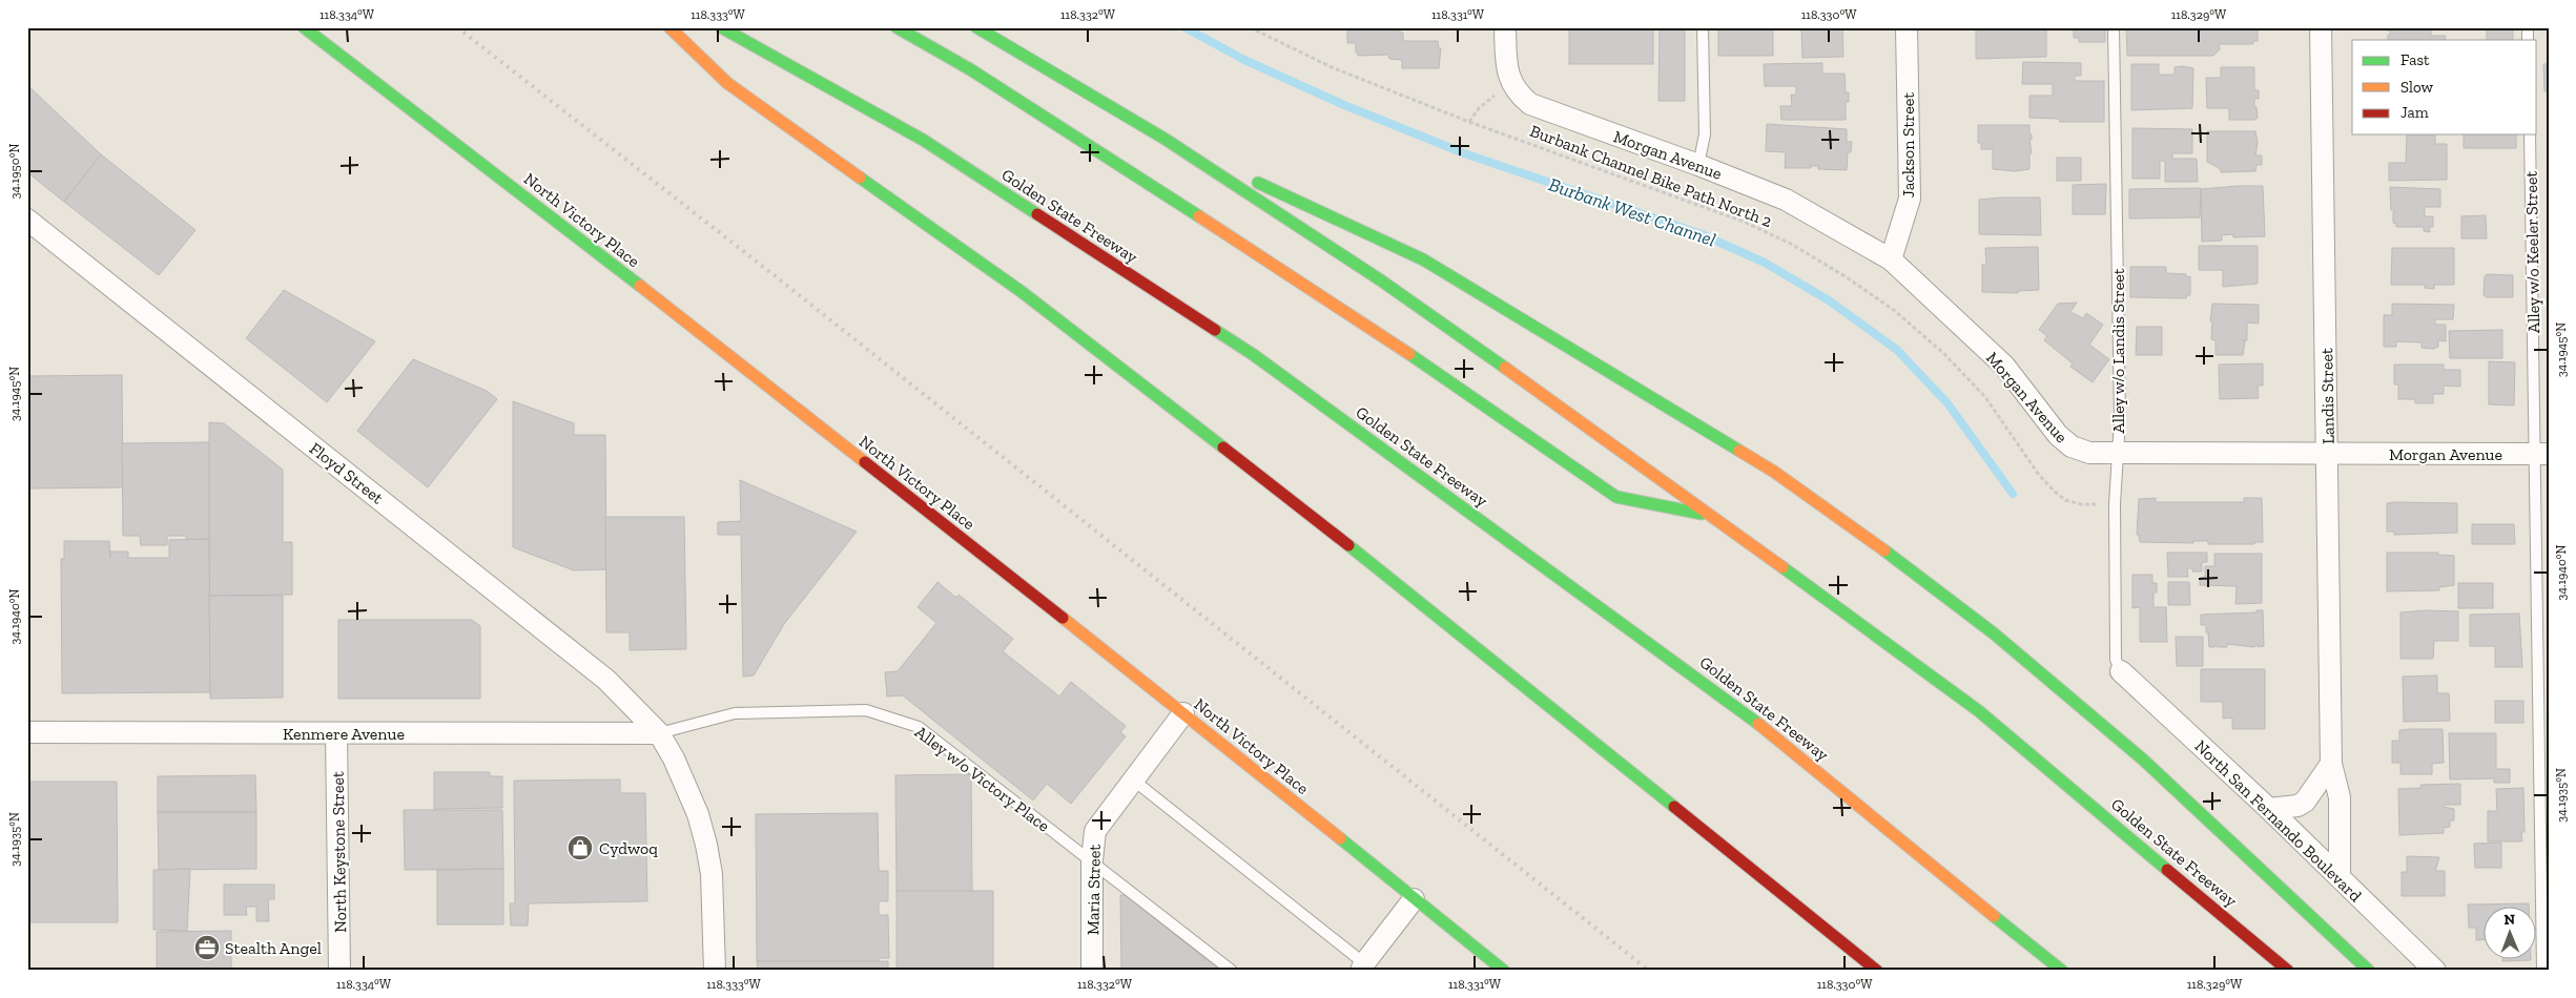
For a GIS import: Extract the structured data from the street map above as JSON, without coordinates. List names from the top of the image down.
{
  "streets": {
    "main road": ["Golden State Freeway", "North Victory Place"],
    "street": [
      "Jackson Street",
      "Morgan Avenue",
      "Landis Street",
      "Floyd Street",
      "Kenmere Avenue",
      "North San Fernando Boulevard",
      "North Keystone Street",
      "Maria Street"
    ],
    "lane": ["Alley w/o Keeler Street", "Alley w/o Landis Street", "Alley w/o Victory Place"],
    "path": ["Burbank Channel Bike Path North 2"]
  },
  "crossings": [
    ["Jackson Street", "Morgan Avenue"],
    ["Morgan Avenue", "Alley w/o Keeler Street"],
    ["Morgan Avenue", "Alley w/o Landis Street"],
    ["Morgan Avenue", "Landis Street"],
    ["Burbank Channel Bike Path North 2", "Alley w/o Landis Street"],
    ["North Victory Place", "Maria Street"],
    ["Alley w/o Landis Street", "North San Fernando Boulevard"],
    ["Landis Street", "North San Fernando Boulevard"],
    ["Floyd Street", "Kenmere Avenue"],
    ["Floyd Street", "Alley w/o Victory Place"],
    ["Kenmere Avenue", "Alley w/o Victory Place"],
    ["Kenmere Avenue", "North Keystone Street"],
    ["Alley w/o Victory Place", "Maria Street"]
  ],
  "water": ["Burbank West Channel"],
  "places": {
    "shop": ["Cydwoq"],
    "office": ["Stealth Angel"]
  },
  "legend": ["Fast", "Slow", "Jam"],
  "north": "top",
  "coordinates": [
    "118.334°W",
    "118.333°W",
    "118.332°W",
    "118.331°W",
    "118.330°W",
    "118.329°W",
    "34.1950°N",
    "34.1945°N",
    "34.1940°N",
    "34.1935°N"
  ]
}
